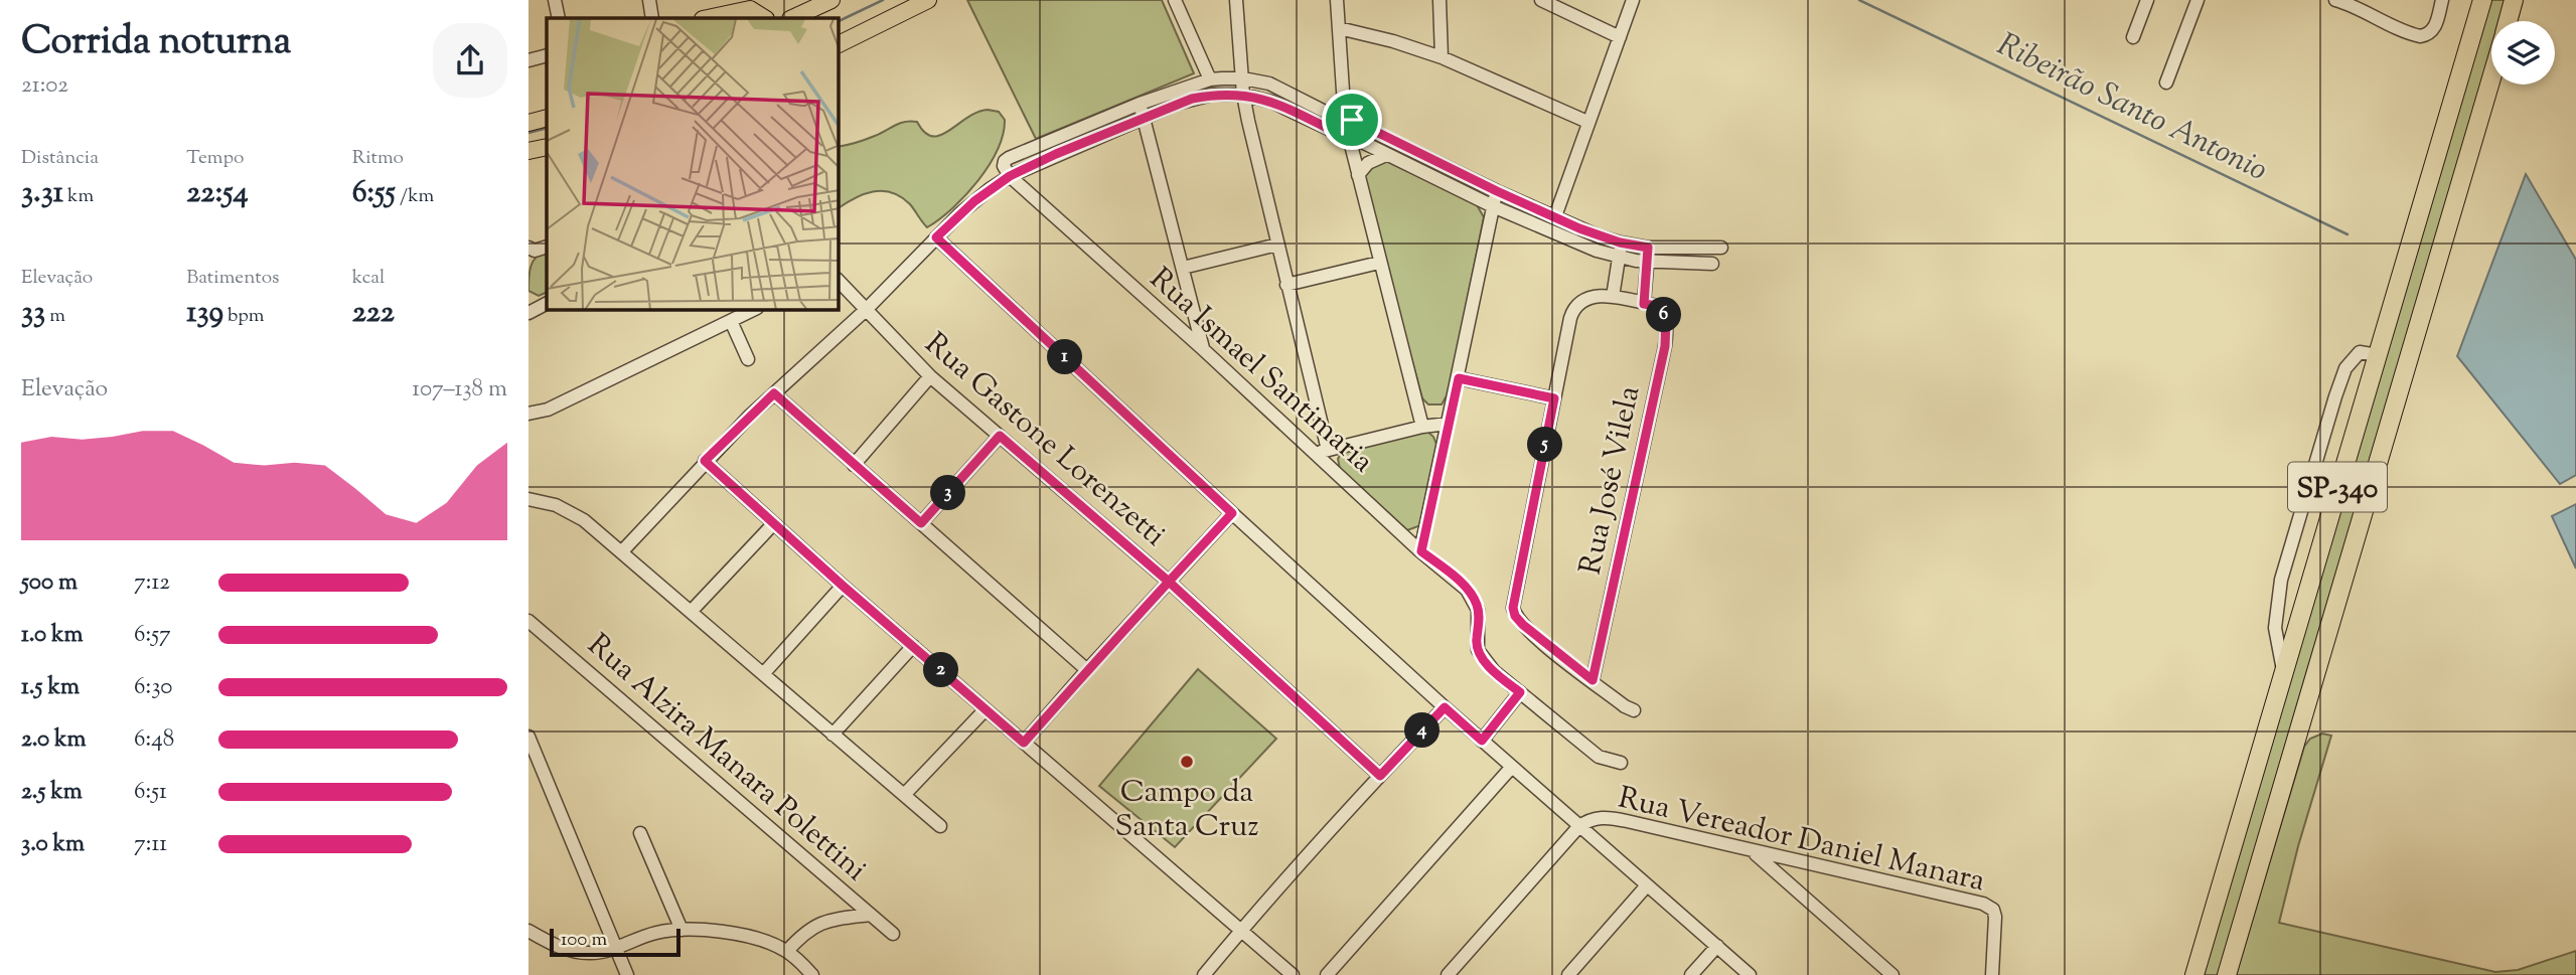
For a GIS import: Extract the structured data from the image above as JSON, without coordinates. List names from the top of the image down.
{
  "streets": {
    "highway": ["SP-340"],
    "street": [
      "Rua Ismael Santimaria",
      "Rua Gastone Lorenzetti",
      "Rua José Vilela",
      "Rua Alzira Manara Polettini",
      "Rua Vereador Daniel Manara"
    ]
  },
  "water": ["Ribeirão Santo Antonio"],
  "places": ["Campo da Santa Cruz"],
  "scale_bar": "100 m",
  "page": {
    "heading": ["Corrida noturna", "21:02"],
    "stats": [
      ["Distância", "3.31 km"],
      ["Tempo", "22:54"],
      ["Ritmo", "6:55 /km"],
      ["Elevação", "33 m"],
      ["Batimentos", "139 bpm"],
      ["kcal", "222"]
    ],
    "pins": [
      "6",
      "1",
      "5",
      "3",
      "2",
      "4"
    ],
    "chart": ["Elevação", "107–138 m"],
    "list": [
      {
        "name": "500 m",
        "note": "7:12"
      },
      {
        "name": "1.0 km",
        "note": "6:57"
      },
      {
        "name": "1.5 km",
        "note": "6:30"
      },
      {
        "name": "2.0 km",
        "note": "6:48"
      },
      {
        "name": "2.5 km",
        "note": "6:51"
      },
      {
        "name": "3.0 km",
        "note": "7:11"
      }
    ],
    "scale": "100 m"
  }
}
